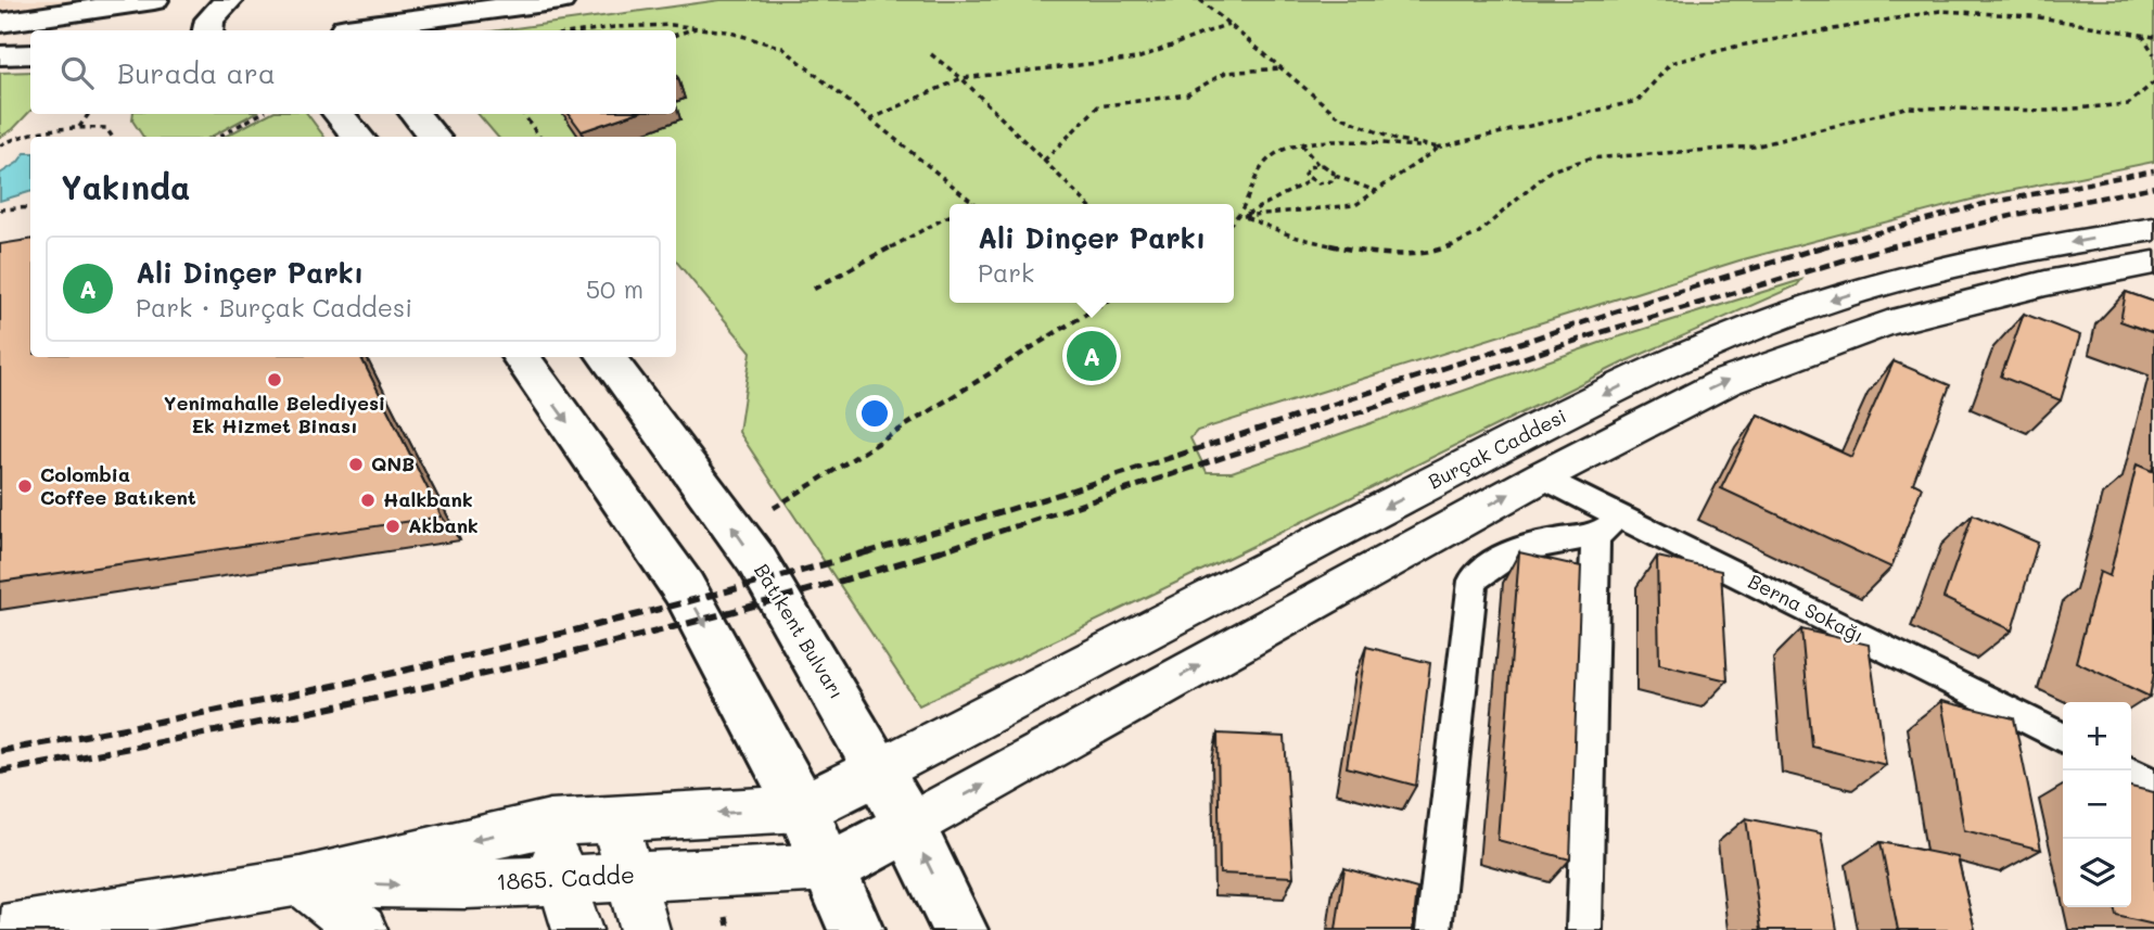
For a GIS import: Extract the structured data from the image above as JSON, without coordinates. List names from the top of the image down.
{
  "streets": {
    "main road": ["Batıkent Bulvarı"],
    "street": ["Burçak Caddesi", "Berna Sokağı", "1865. Cadde"]
  },
  "crossings": [
    ["Burçak Caddesi", "Batıkent Bulvarı"]
  ],
  "places": [
    "Yenimahalle Belediyesi Ek Hizmet Binası",
    "QNB",
    "Colombia Coffee Batıkent",
    "Halkbank",
    "Akbank"
  ],
  "page": {
    "search": "Burada ara",
    "heading": "Yakında",
    "popup": ["Ali Dinçer Parkı", "Park"],
    "list": [
      {
        "mark": "A",
        "name": "Ali Dinçer Parkı",
        "note": "Park · Burçak Caddesi",
        "value": "50 m"
      }
    ],
    "pins": "A",
    "map_buttons": ["+", "−"]
  }
}
